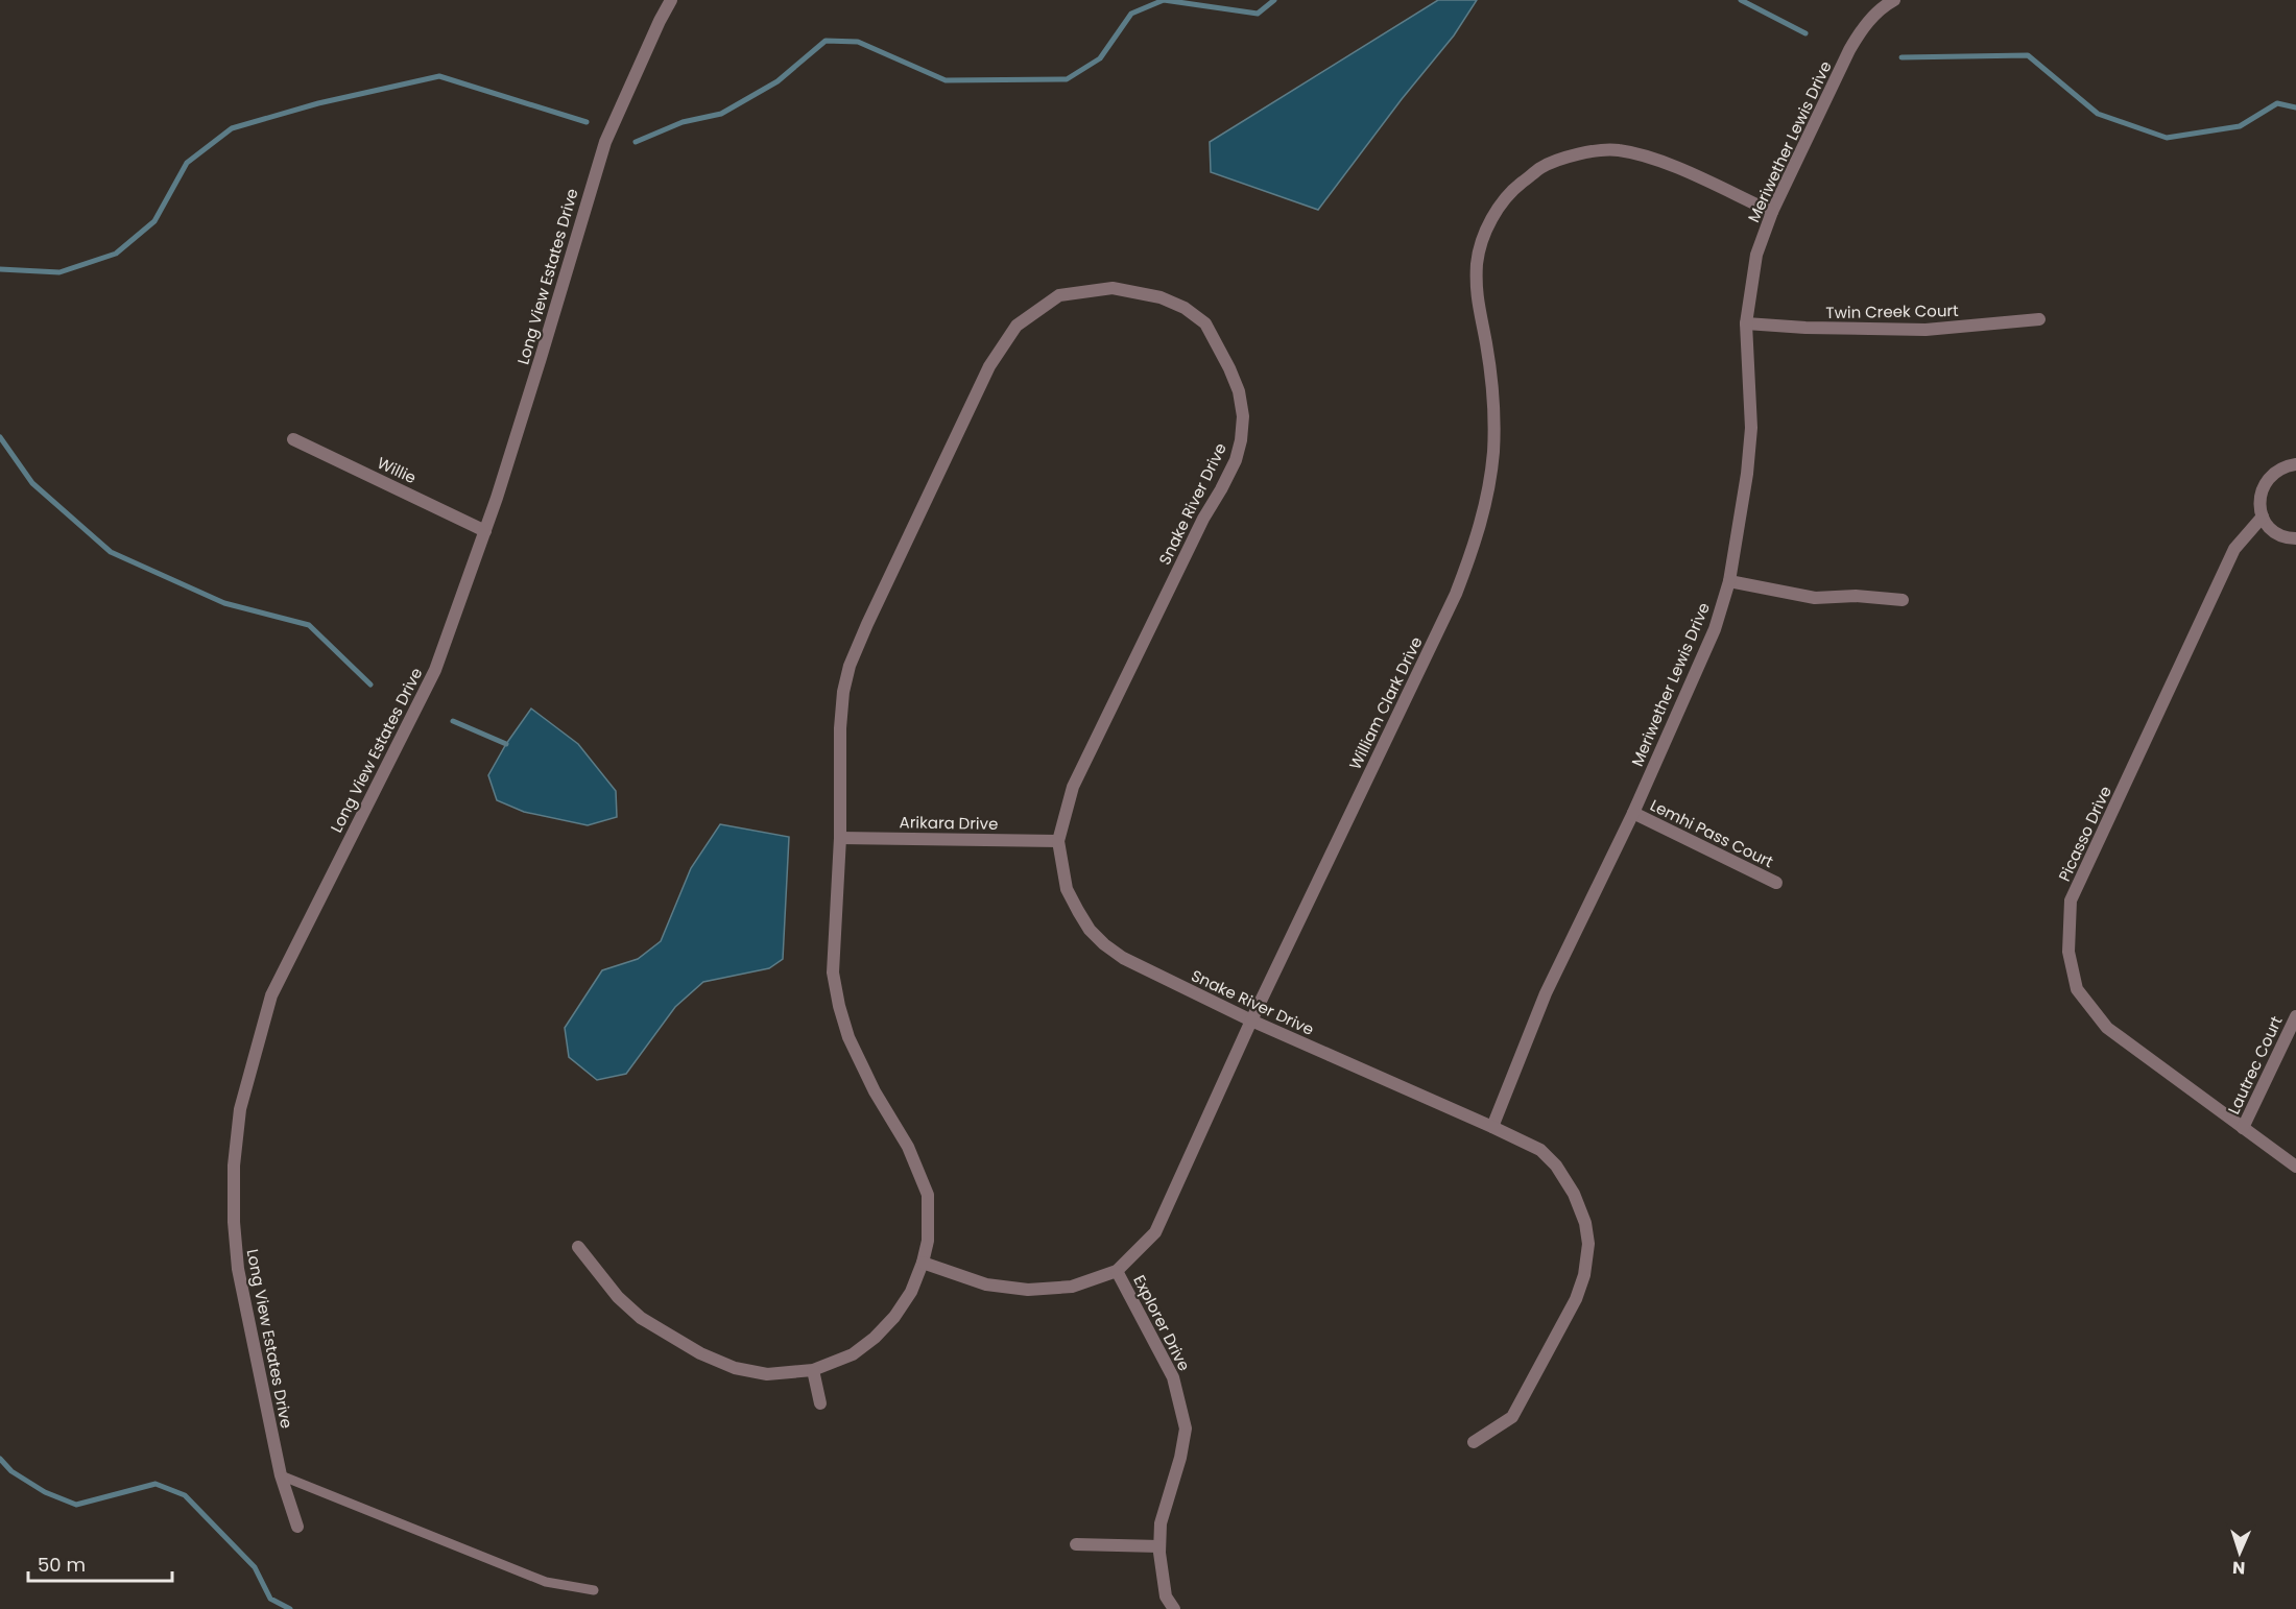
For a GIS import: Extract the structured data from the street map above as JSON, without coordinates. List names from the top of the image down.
{
  "streets": {
    "street": [
      "Meriwether Lewis Drive",
      "Long View Estates Drive",
      "Twin Creek Court",
      "Willie",
      "Snake River Drive",
      "William Clark Drive",
      "Arikara Drive",
      "Lemhi Pass Court",
      "Picasso Drive",
      "Lautrec Court",
      "Explorer Drive"
    ]
  },
  "crossings": [
    ["Meriwether Lewis Drive", "Twin Creek Court"],
    ["Meriwether Lewis Drive", "Snake River Drive"],
    ["Meriwether Lewis Drive", "William Clark Drive"],
    ["Meriwether Lewis Drive", "Lemhi Pass Court"],
    ["Long View Estates Drive", "Willie"],
    ["Snake River Drive", "William Clark Drive"],
    ["Snake River Drive", "Arikara Drive"],
    ["William Clark Drive", "Explorer Drive"],
    ["Picasso Drive", "Lautrec Court"]
  ],
  "scale_bar": "50 m",
  "north": "bottom"
}
